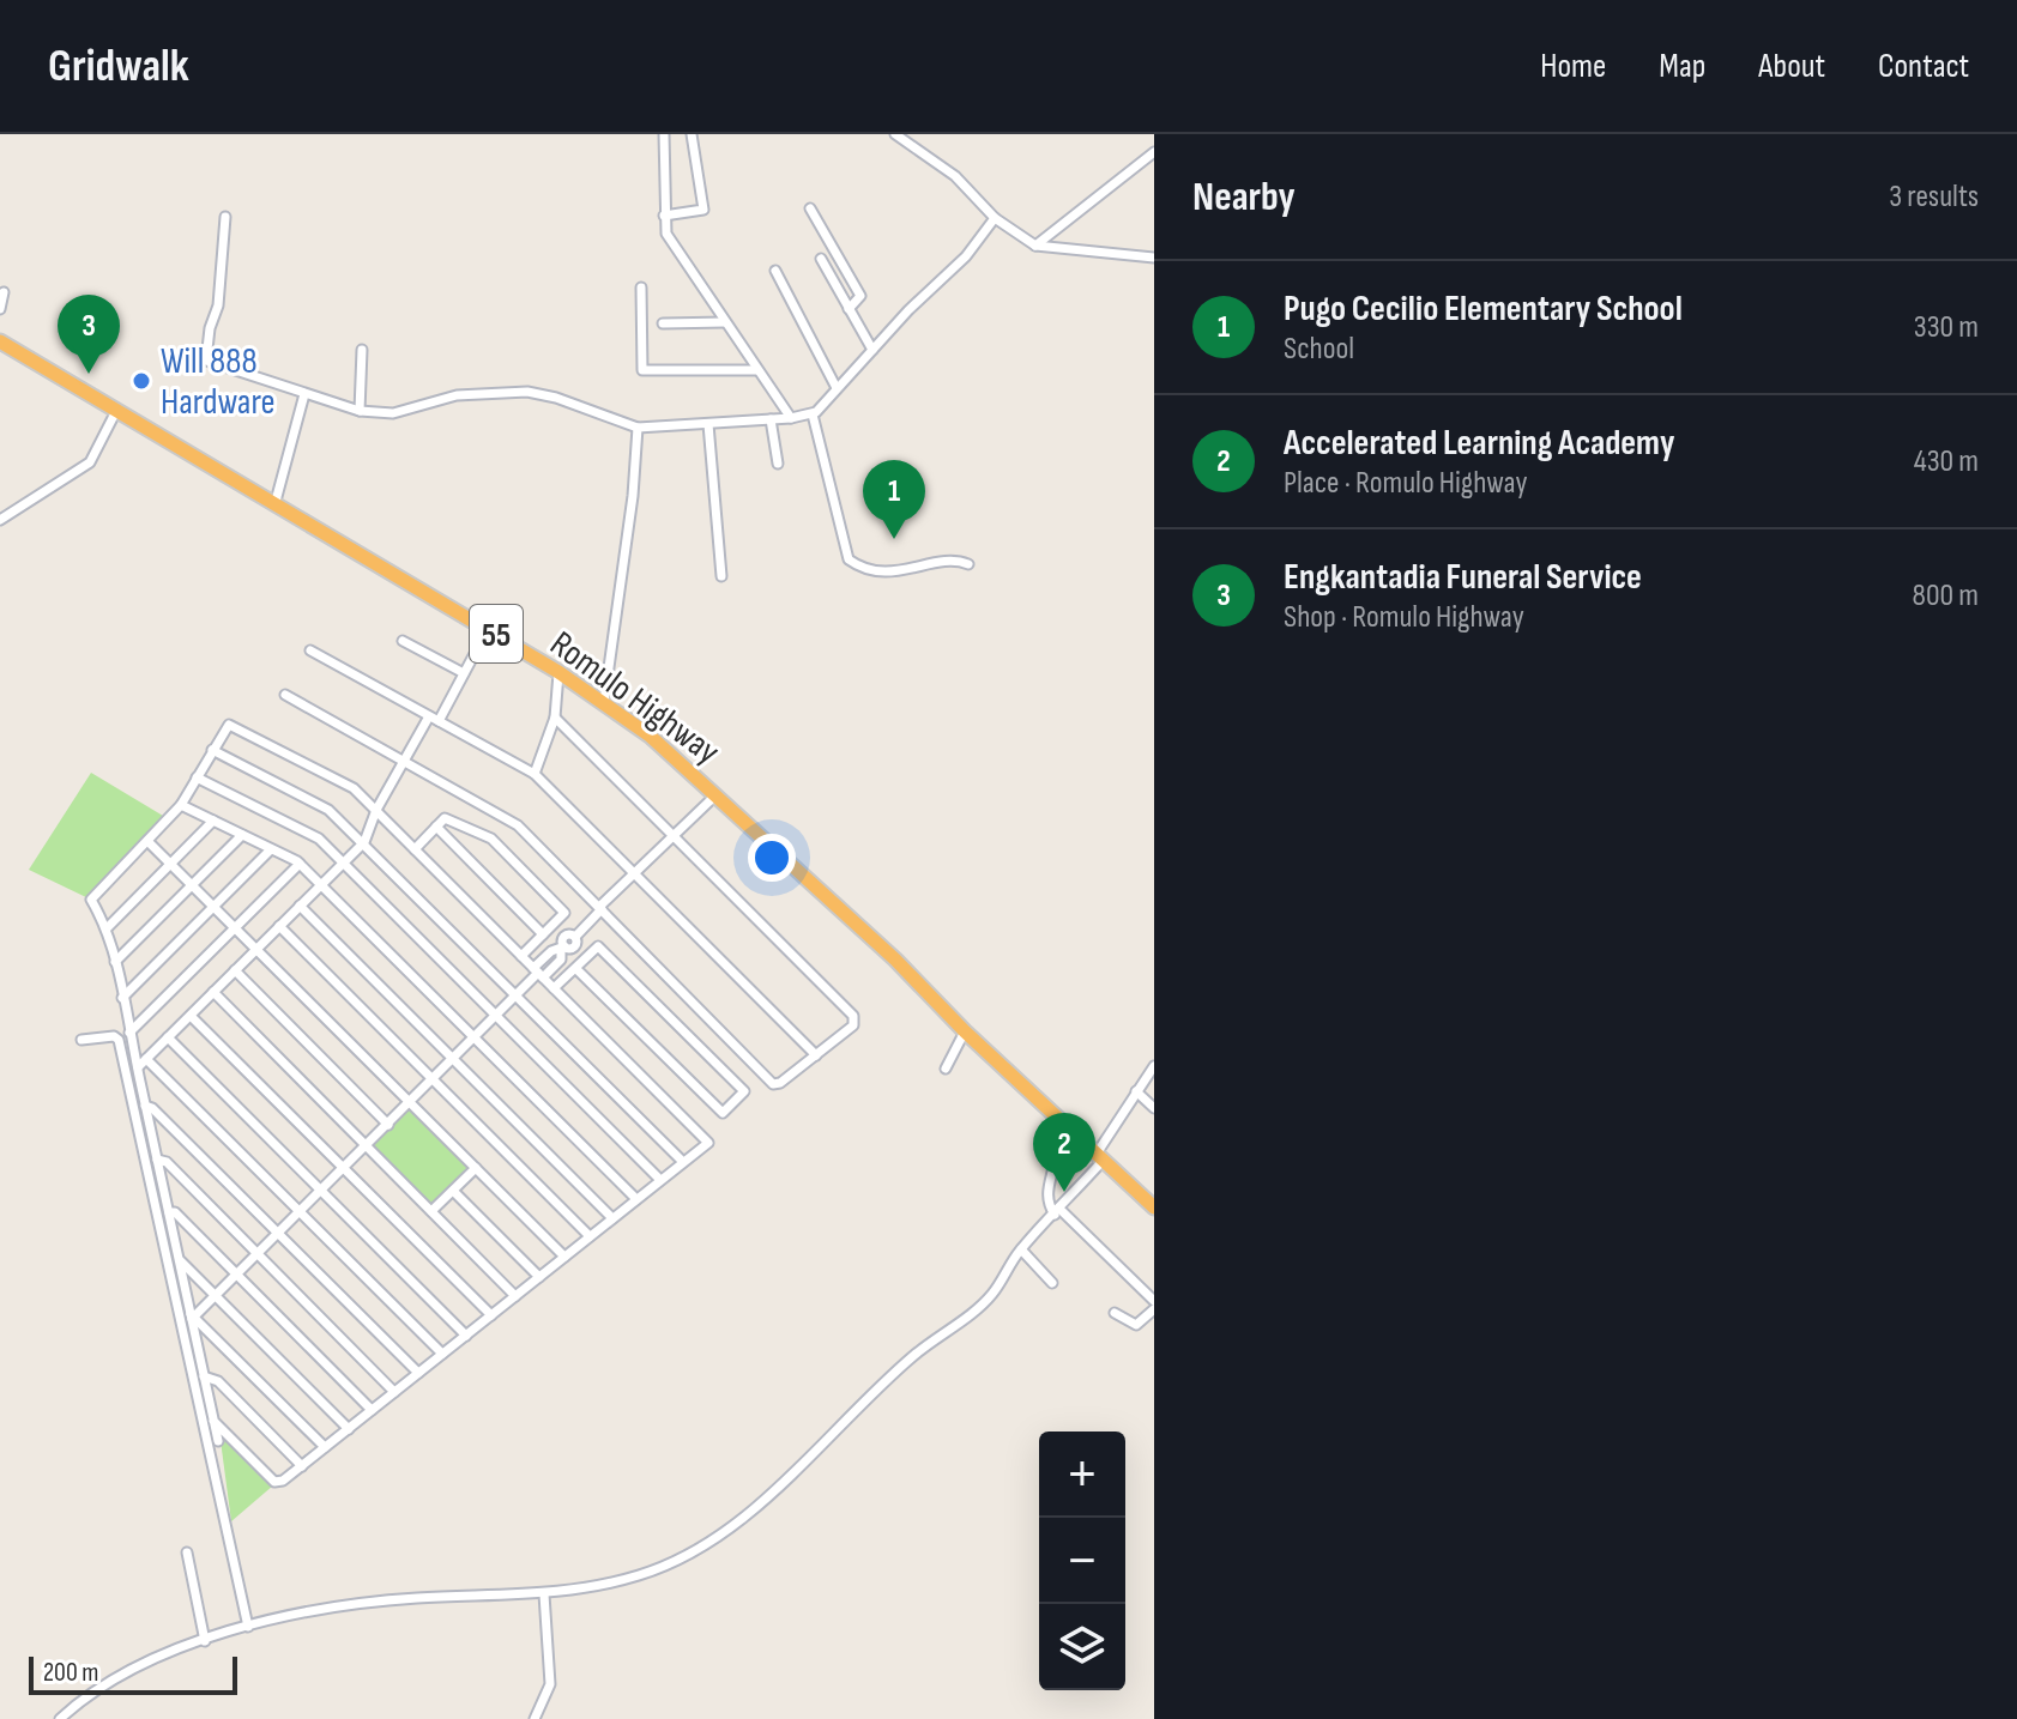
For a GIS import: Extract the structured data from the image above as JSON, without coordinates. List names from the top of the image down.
{
  "streets": {
    "highway": ["55", "Romulo Highway"]
  },
  "places": ["Will 888 Hardware"],
  "scale_bar": "200 m",
  "page": {
    "header": "Gridwalk",
    "nav": [
      "Home",
      "Map",
      "About",
      "Contact"
    ],
    "heading": ["Nearby", "3 results"],
    "list": [
      {
        "mark": "1",
        "name": "Pugo Cecilio Elementary School",
        "note": "School",
        "value": "330 m"
      },
      {
        "mark": "2",
        "name": "Accelerated Learning Academy",
        "note": "Place · Romulo Highway",
        "value": "430 m"
      },
      {
        "mark": "3",
        "name": "Engkantadia Funeral Service",
        "note": "Shop · Romulo Highway",
        "value": "800 m"
      }
    ],
    "pins": ["3", "1", "2"],
    "map_buttons": ["+", "−"],
    "scale": "200 m"
  }
}
